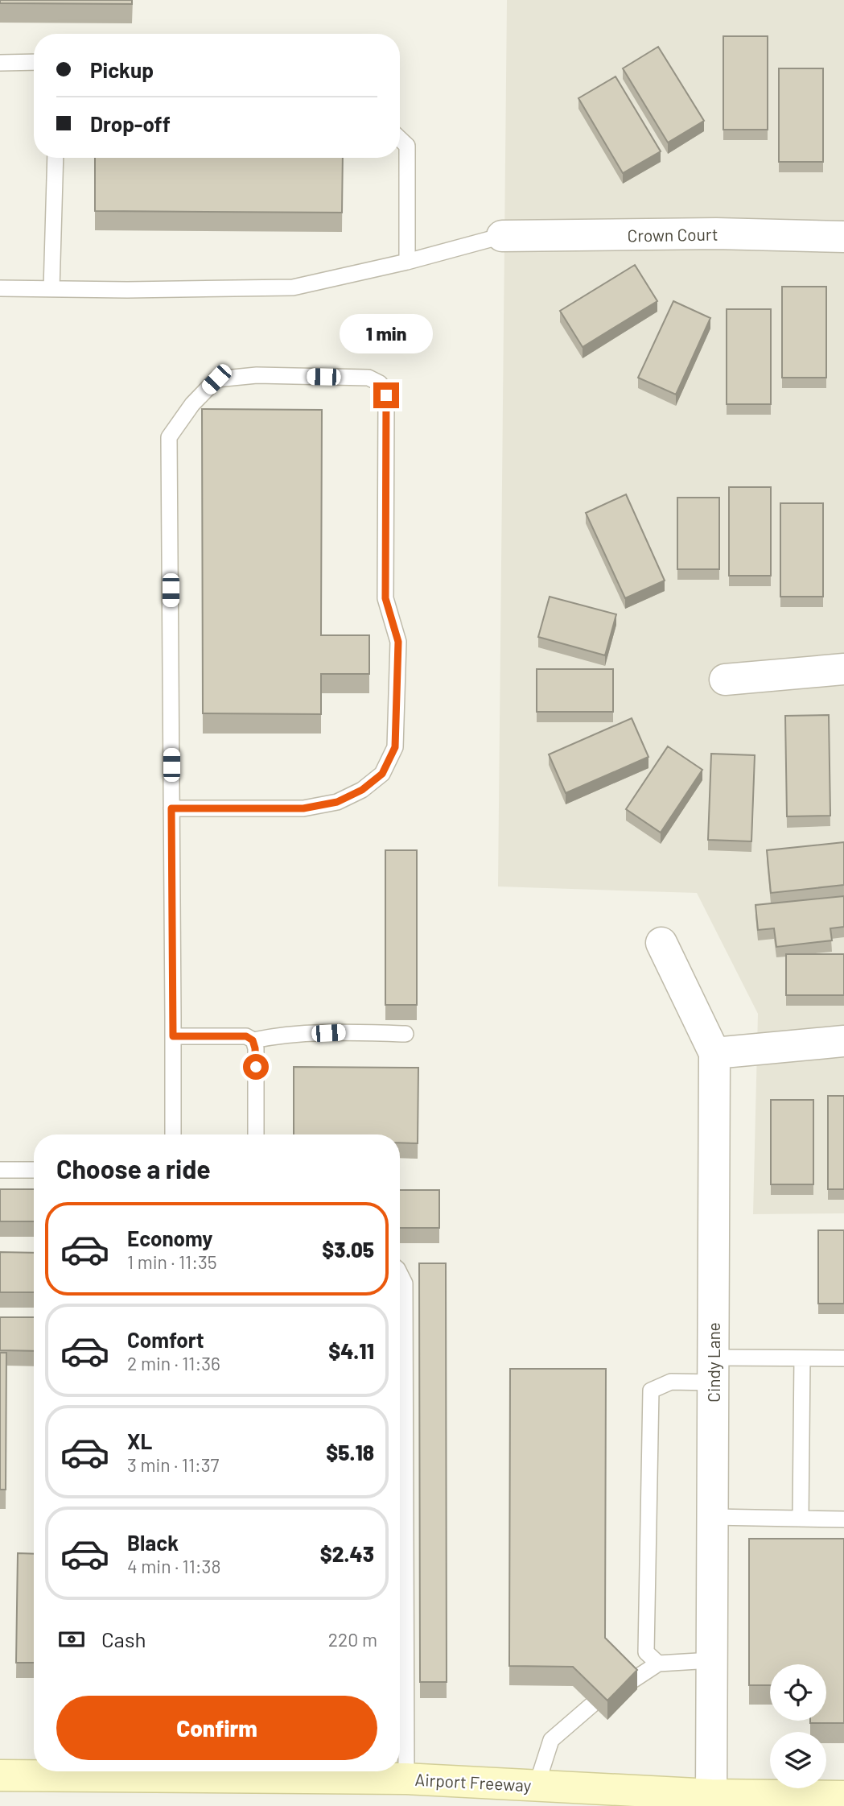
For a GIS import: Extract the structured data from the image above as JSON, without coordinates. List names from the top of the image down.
{
  "streets": {
    "main road": ["Airport Freeway"],
    "street": ["Crown Court", "Cindy Lane"]
  },
  "crossings": [
    ["Cindy Lane", "Airport Freeway"]
  ],
  "page": {
    "banner": ["Pickup", "Drop-off"],
    "bubble": "1 min",
    "heading": "Choose a ride",
    "list": [
      {
        "name": "Economy",
        "note": "1 min · 11:35",
        "value": "$3.05"
      },
      {
        "name": "Comfort",
        "note": "2 min · 11:36",
        "value": "$4.11"
      },
      {
        "name": "XL",
        "note": "3 min · 11:37",
        "value": "$5.18"
      },
      {
        "name": "Black",
        "note": "4 min · 11:38",
        "value": "$2.43"
      }
    ],
    "pay": ["Cash", "220 m"],
    "buttons": "Confirm"
  }
}
